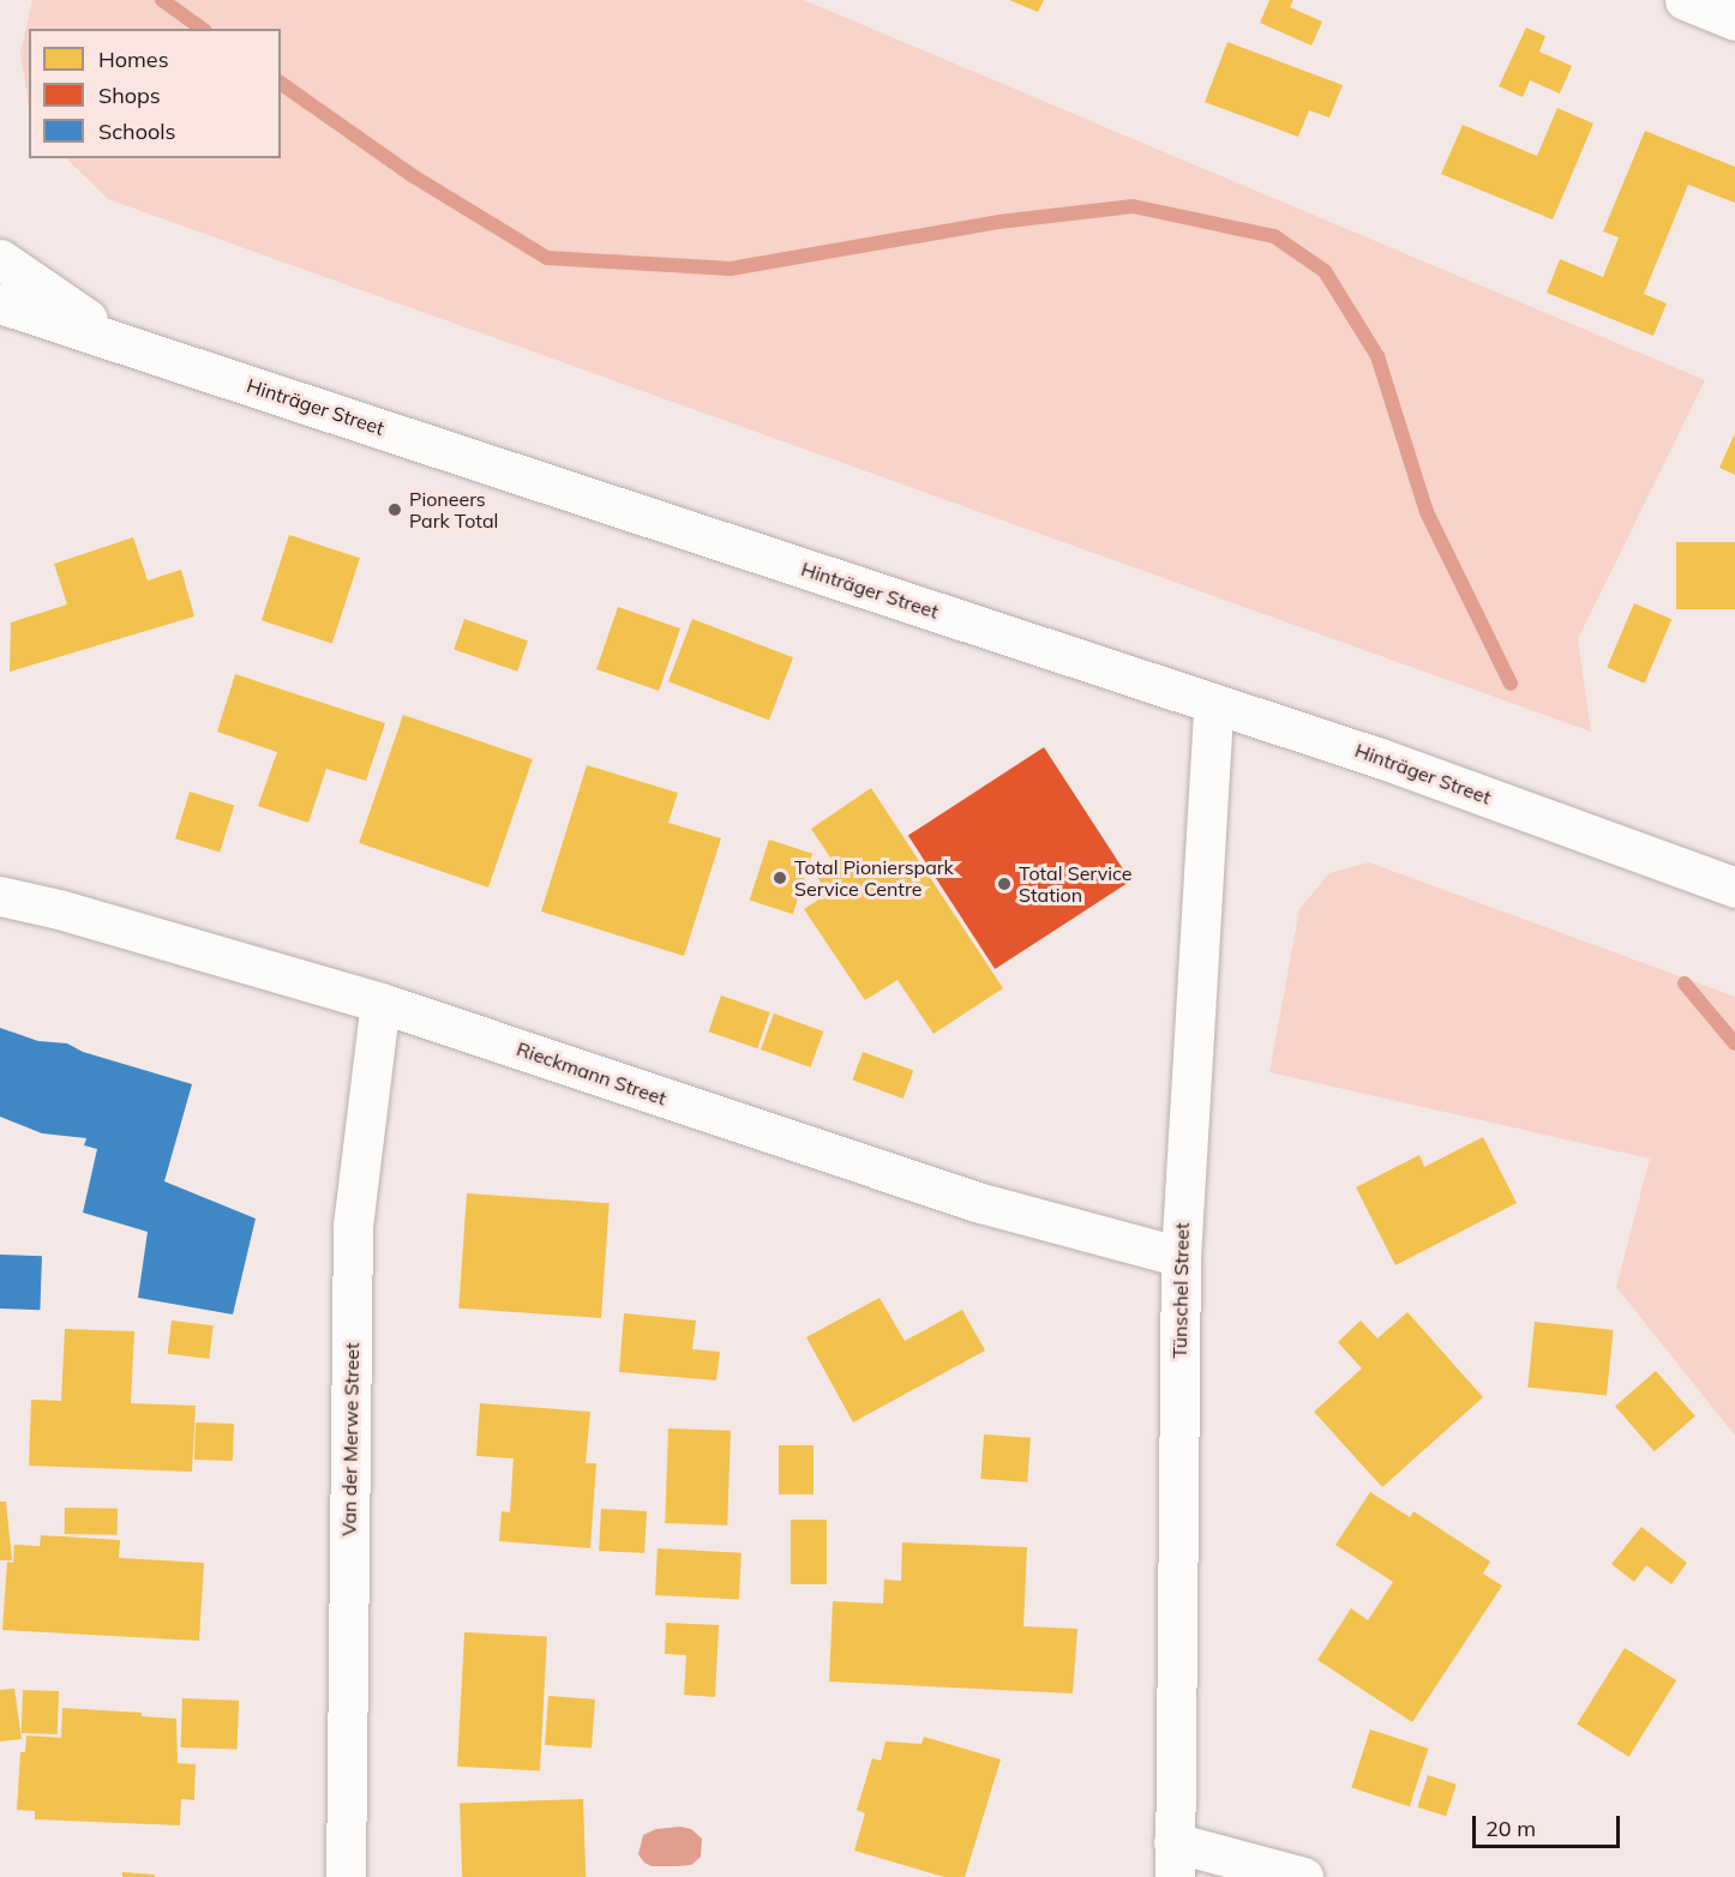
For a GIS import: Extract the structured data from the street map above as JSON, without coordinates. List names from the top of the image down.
{
  "streets": {
    "street": [
      "Hinträger Street",
      "Rieckmann Street",
      "Tünschel Street",
      "Van der Merwe Street"
    ]
  },
  "crossings": [
    ["Hinträger Street", "Tünschel Street"],
    ["Rieckmann Street", "Tünschel Street"],
    ["Rieckmann Street", "Van der Merwe Street"]
  ],
  "places": ["Pioneers Park Total", "Total Pionierspark Service Centre", "Total Service Station"],
  "legend": ["Homes", "Shops", "Schools"],
  "scale_bar": "20 m"
}
